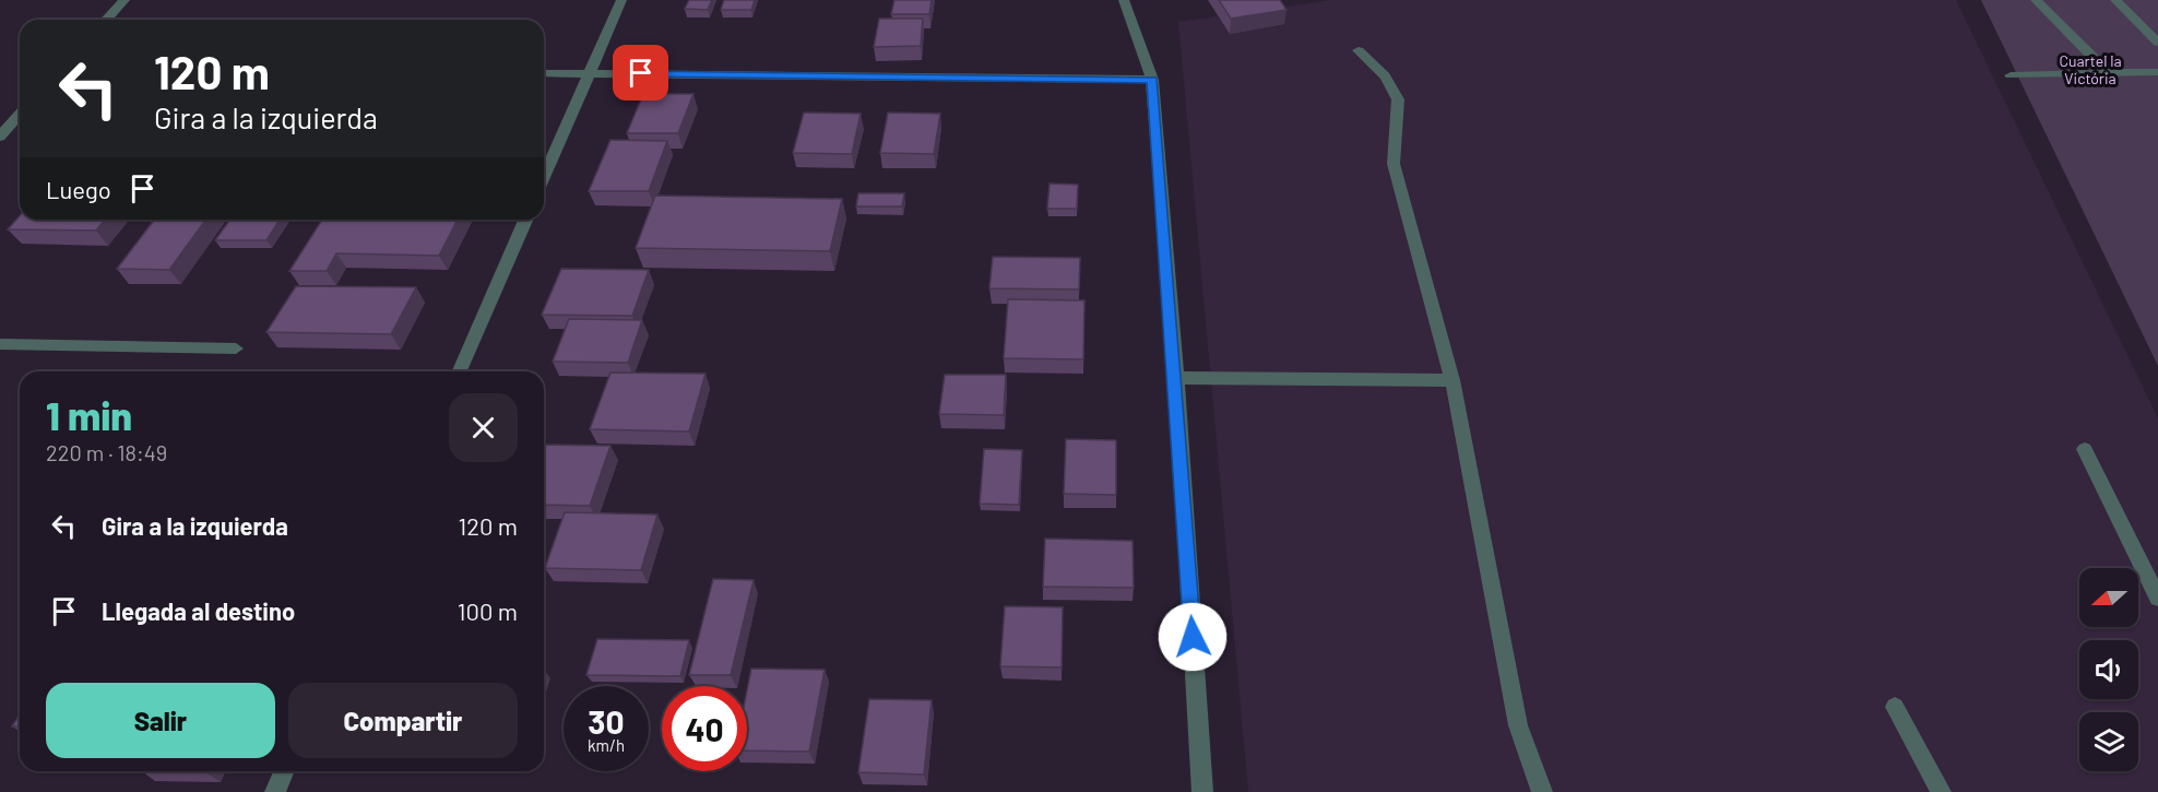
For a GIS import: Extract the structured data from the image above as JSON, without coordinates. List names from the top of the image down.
{
  "parks": ["Cuartel la Victória"],
  "north": "left",
  "page": {
    "turn": ["120 m", "Gira a la izquierda"],
    "then": "Luego",
    "heading": ["1 min", "220 m · 18:49"],
    "list": [
      {
        "name": "Gira a la izquierda",
        "value": "120 m"
      },
      {
        "name": "Llegada al destino",
        "value": "100 m"
      }
    ],
    "buttons": ["Salir", "Compartir"],
    "speed": "30 km/h",
    "limit": "40"
  }
}
